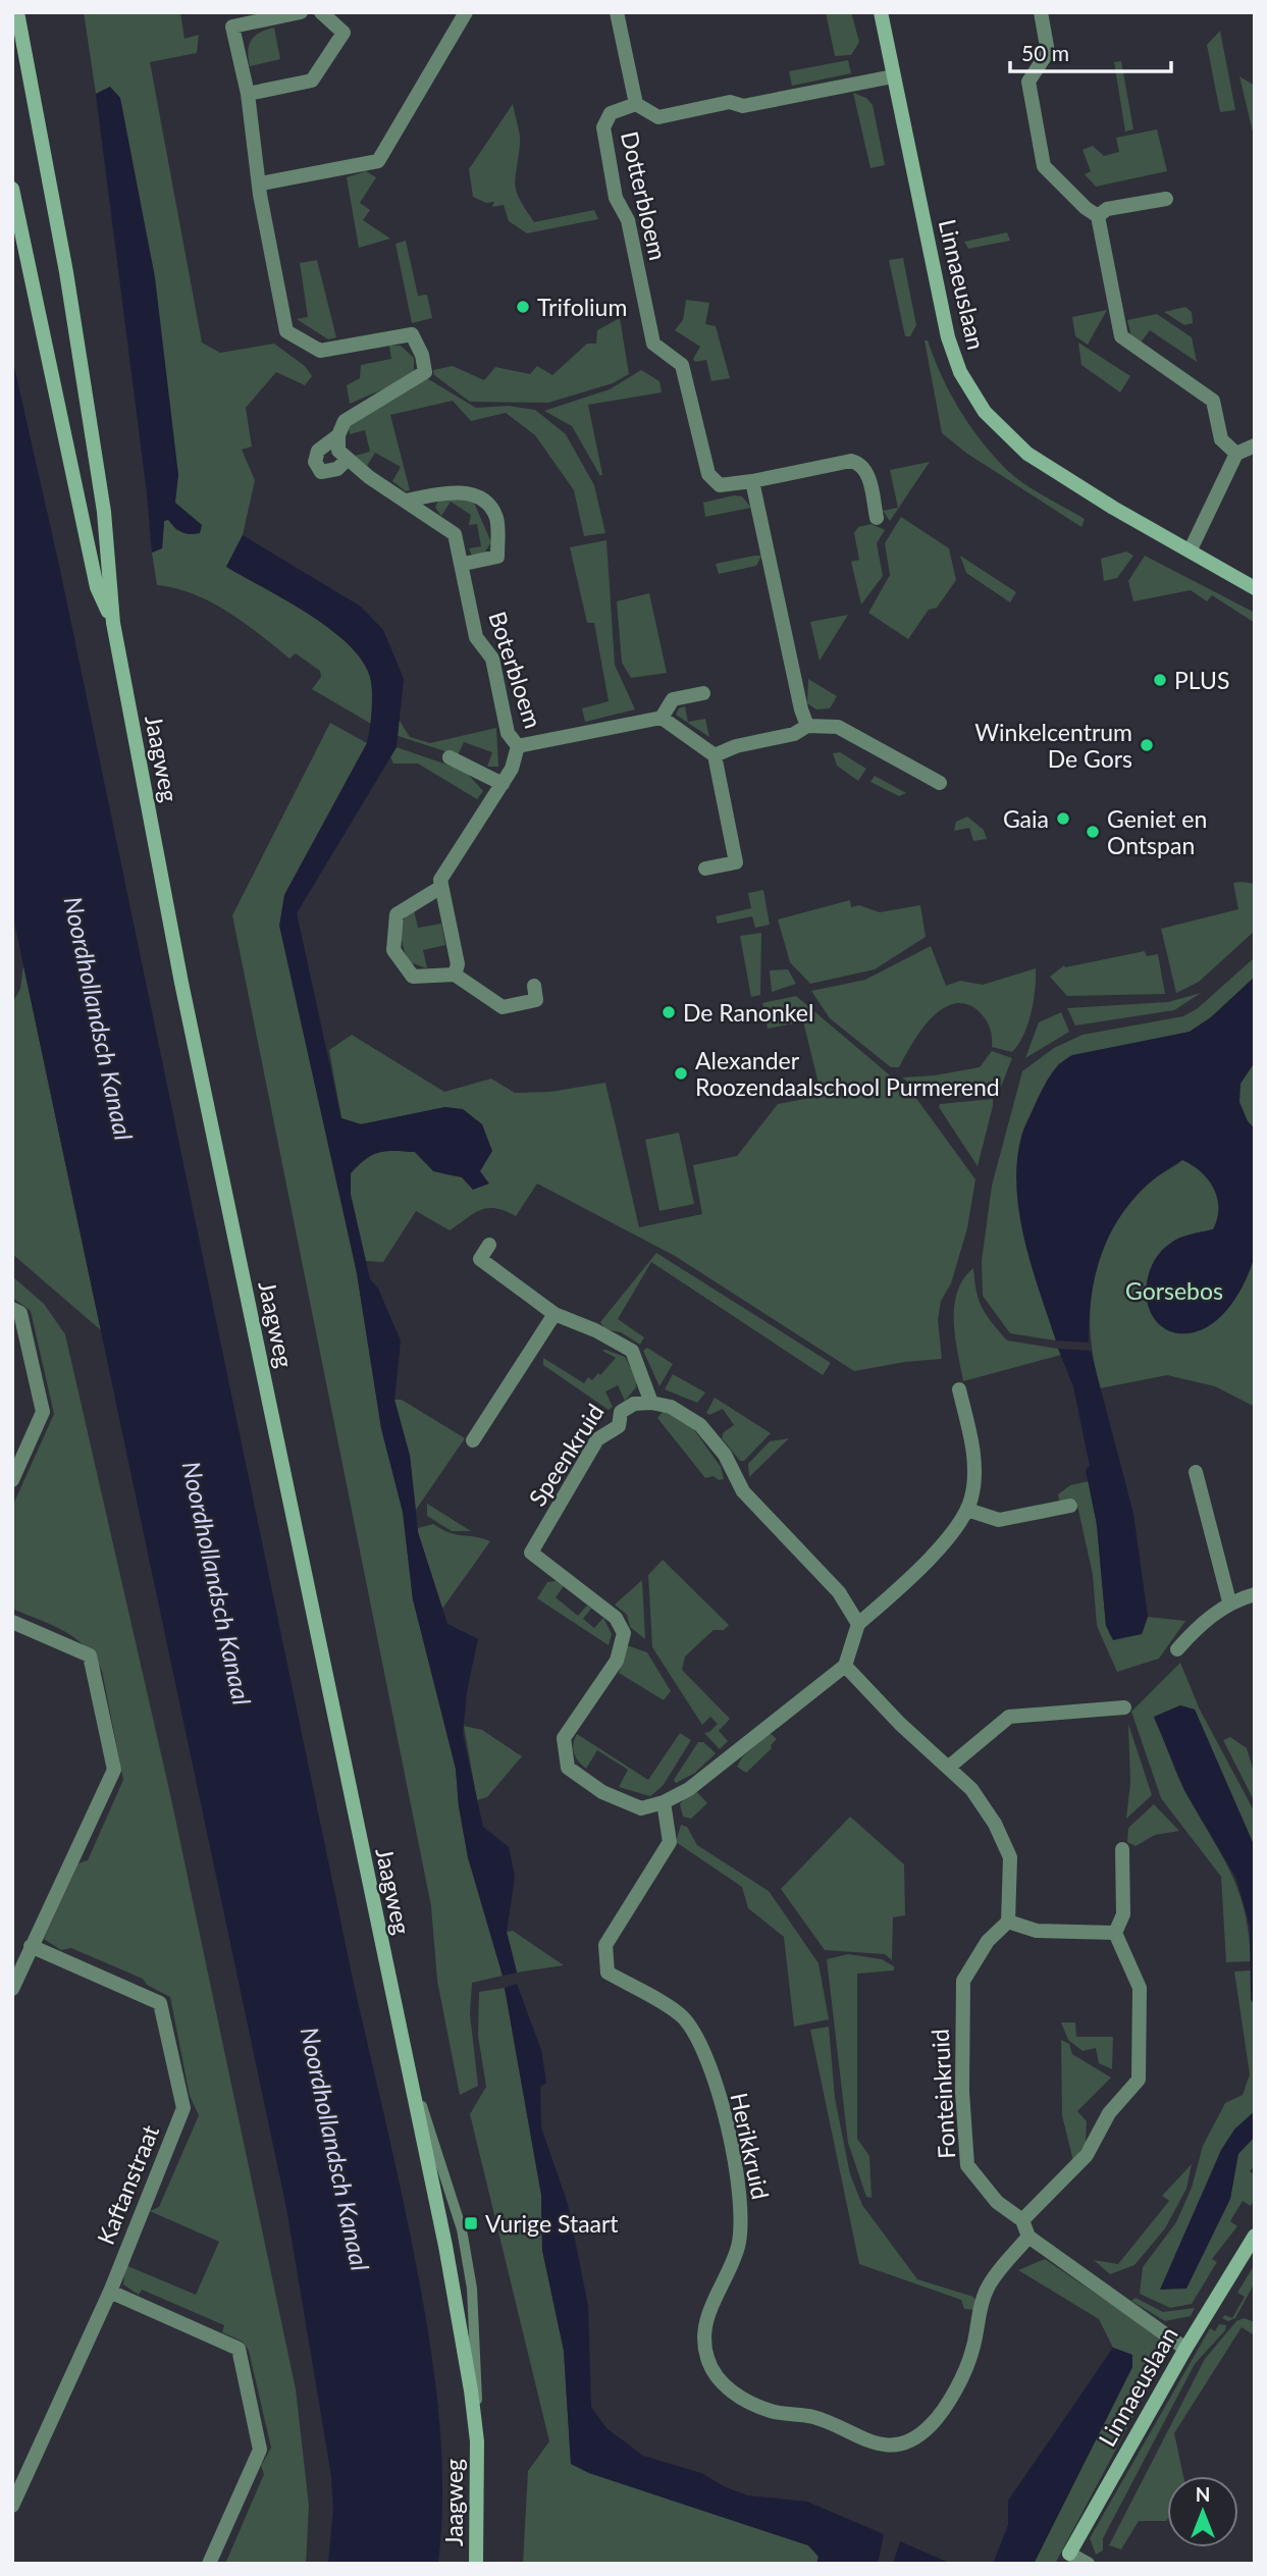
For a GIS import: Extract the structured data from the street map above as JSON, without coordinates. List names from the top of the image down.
{
  "streets": {
    "main road": ["Linnaeuslaan", "Jaagweg"],
    "street": [
      "Dotterbloem",
      "Boterbloem",
      "Speenkruid",
      "Fonteinkruid",
      "Herikkruid",
      "Kaftanstraat"
    ]
  },
  "crossings": [
    ["Dotterbloem", "Linnaeuslaan"],
    ["Speenkruid", "Herikkruid"]
  ],
  "water": ["Noordhollandsch Kanaal"],
  "parks": ["Gorsebos"],
  "places": {
    "other": [
      "Trifolium",
      "PLUS",
      "Winkelcentrum De Gors",
      "Gaia",
      "Geniet en Ontspan",
      "De Ranonkel",
      "Alexander Roozendaalschool Purmerend"
    ],
    "transit": ["Vurige Staart"]
  },
  "scale_bar": "50 m",
  "north": "top"
}
